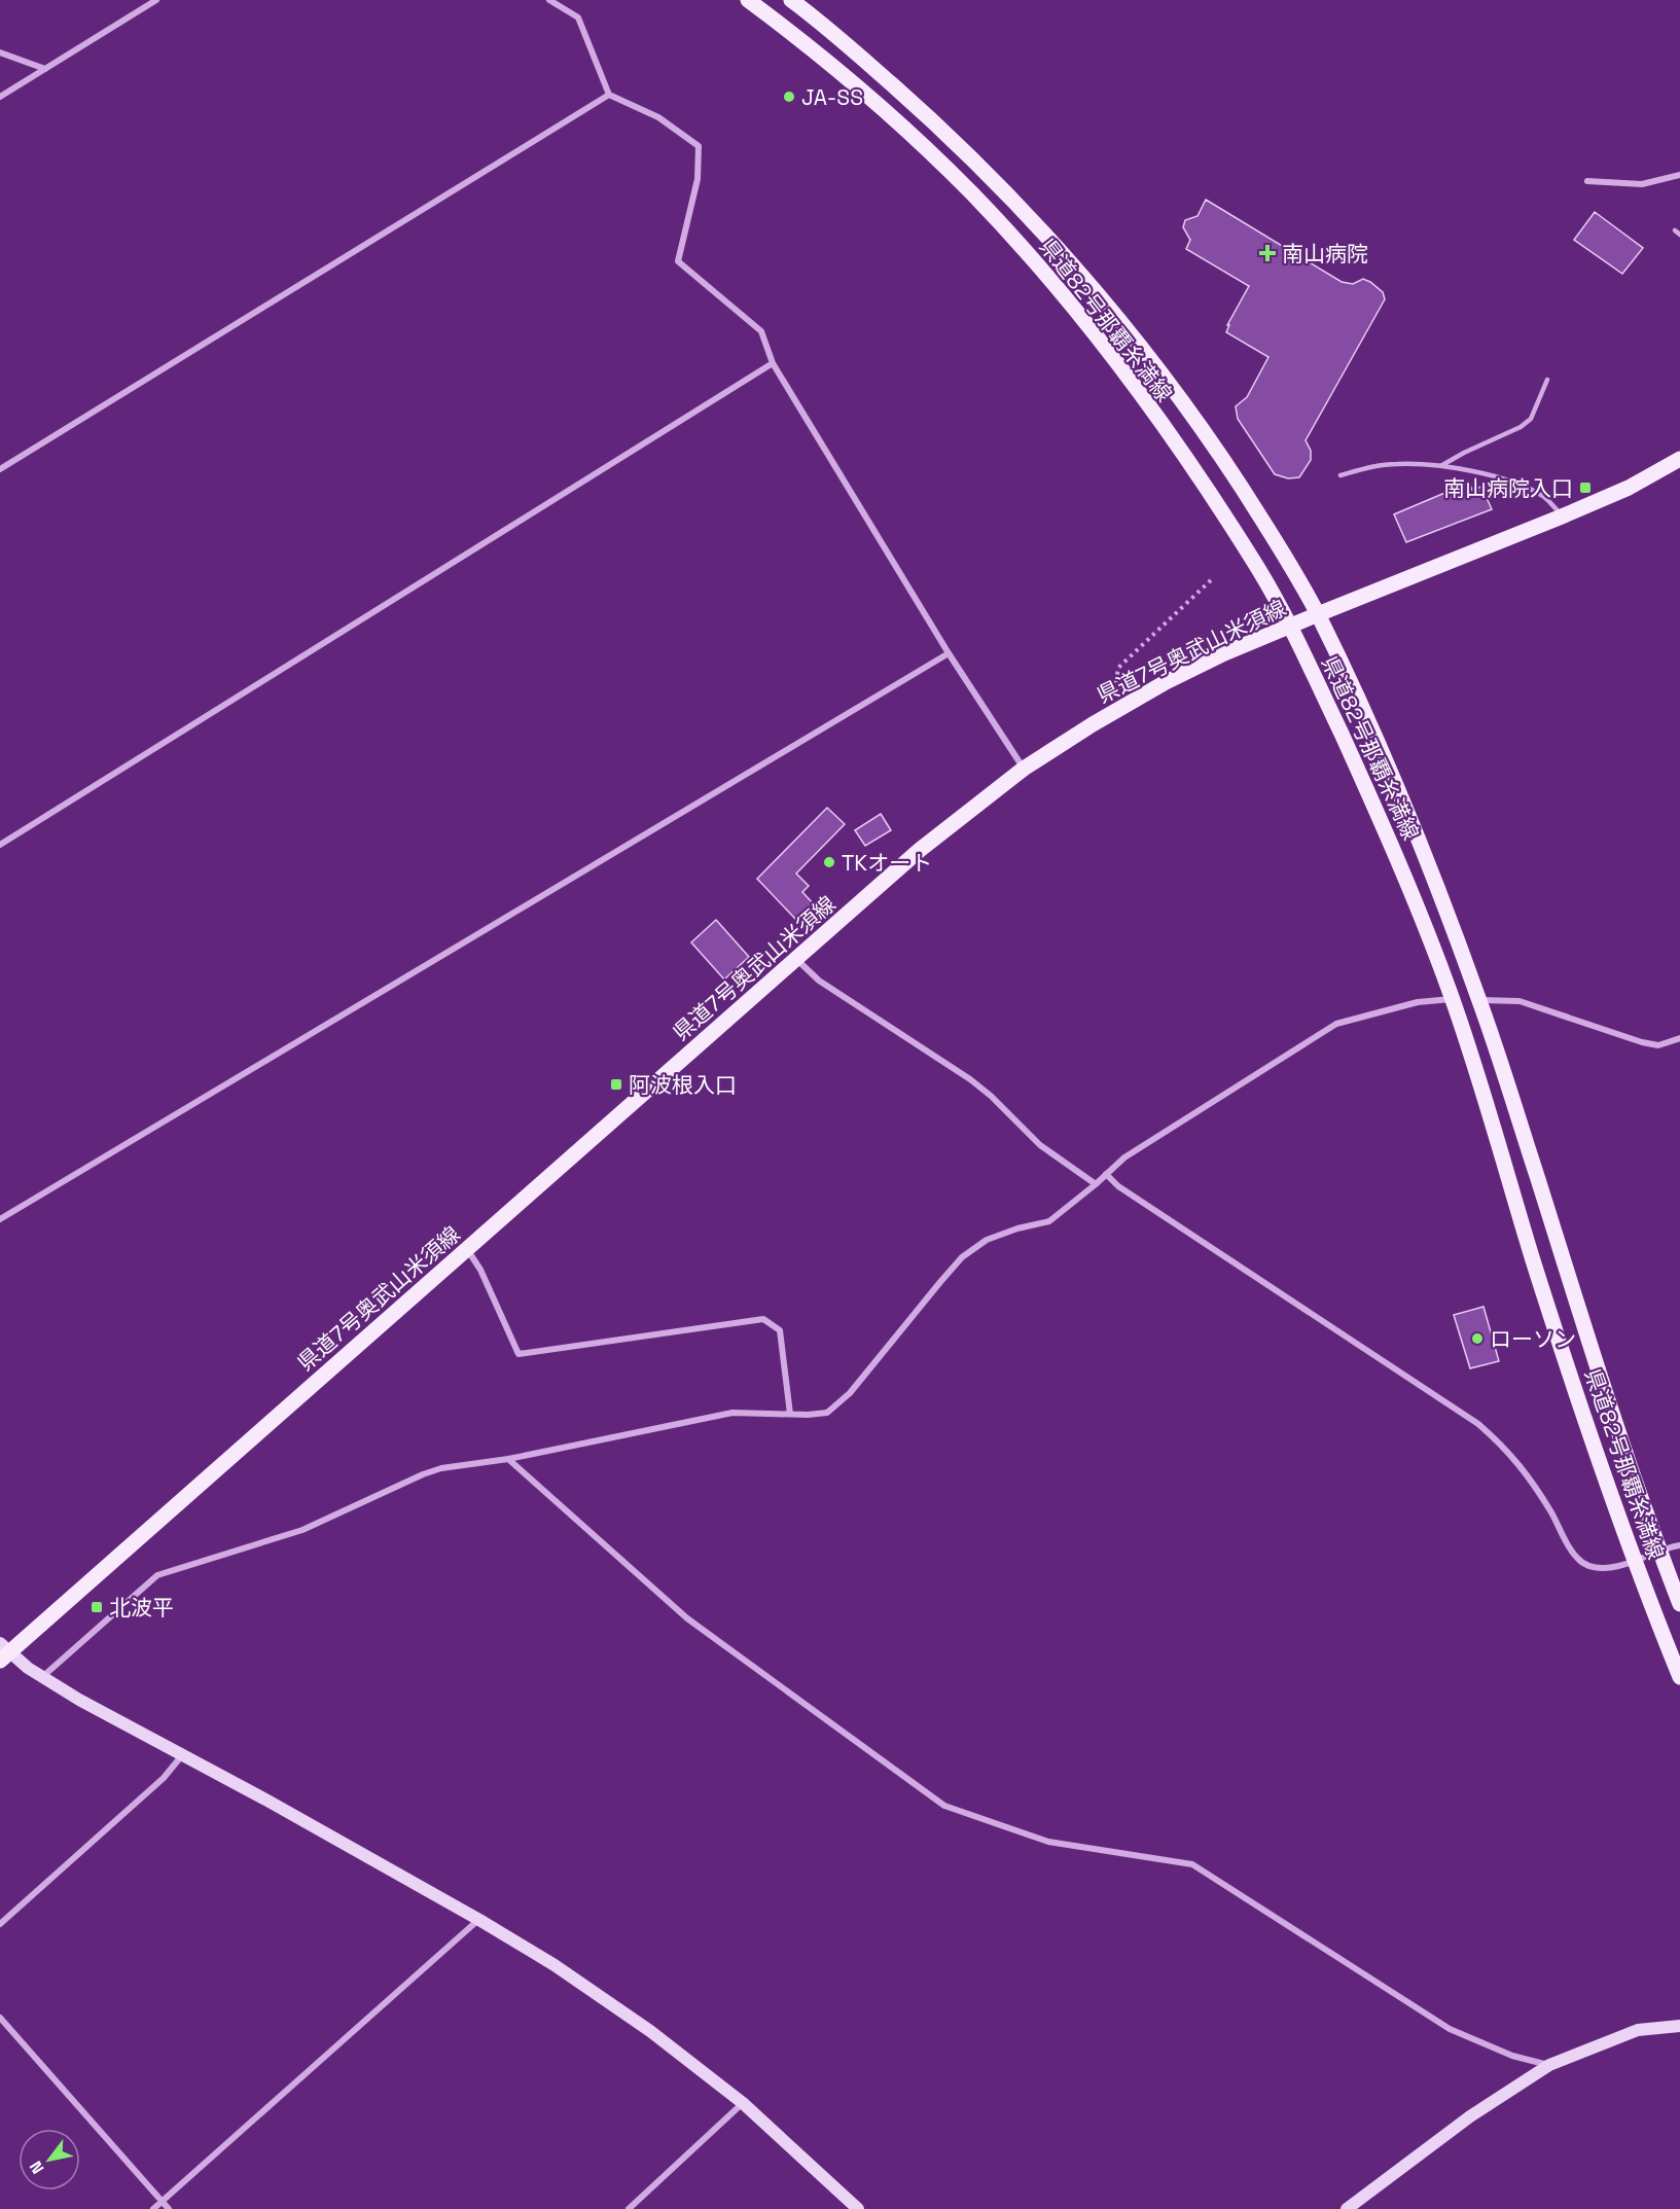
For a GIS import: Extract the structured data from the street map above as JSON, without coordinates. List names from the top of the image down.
{
  "streets": {
    "main road": ["県道82号那覇糸満線", "県道7号奥武山米須線"]
  },
  "crossings": [
    ["県道82号那覇糸満線", "県道7号奥武山米須線"]
  ],
  "places": {
    "other": ["JA-SS", "TKオート", "ローソン"],
    "health": ["南山病院"],
    "transit": ["南山病院入口", "阿波根入口", "北波平"]
  },
  "north": "bottom left"
}
